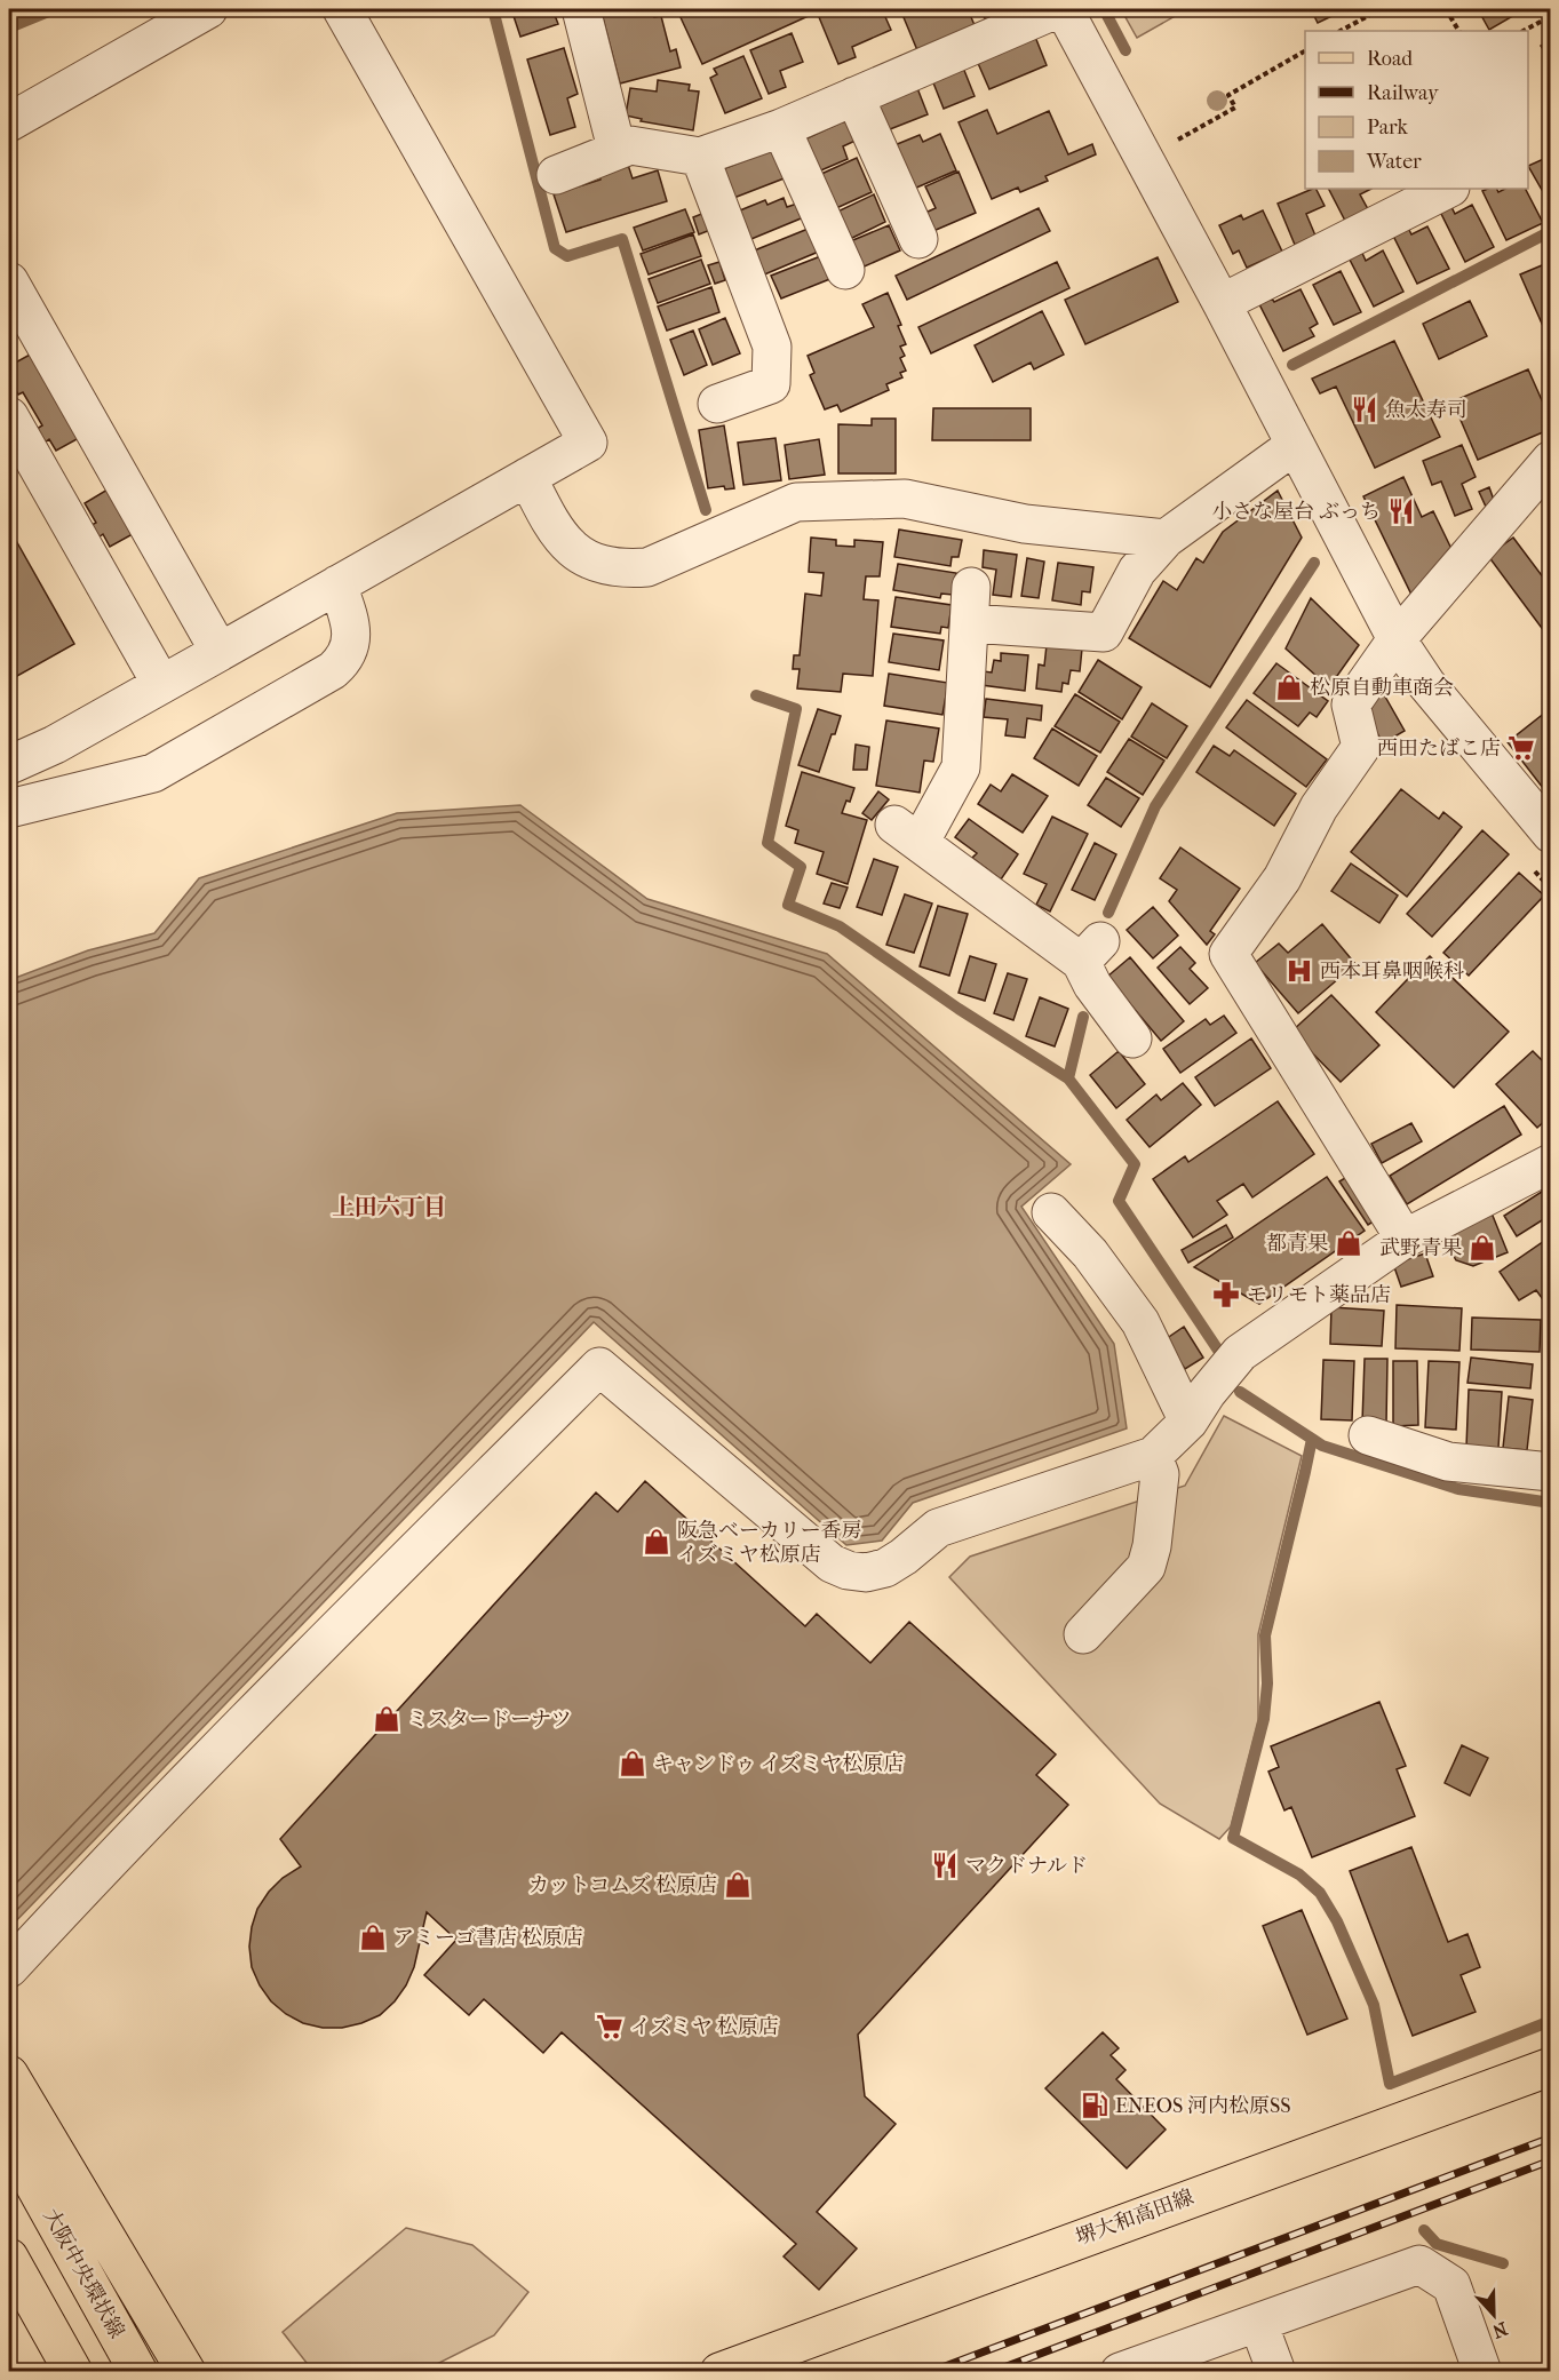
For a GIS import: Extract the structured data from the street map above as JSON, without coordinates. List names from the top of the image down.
{
  "streets": {
    "main road": ["堺大和高田線", "大阪中央環状線"]
  },
  "districts": ["上田六丁目"],
  "places": {
    "restaurant": ["魚太寿司", "小さな屋台 ぶっち", "マクドナルド"],
    "shop": [
      "松原自動車商会",
      "都青果",
      "武野青果",
      "阪急ベーカリー香房 イズミヤ松原店",
      "ミスタードーナツ",
      "キャンドゥ イズミヤ松原店",
      "カットコムズ 松原店",
      "アミーゴ書店 松原店"
    ],
    "supermarket": ["西田たばこ店", "イズミヤ 松原店"],
    "hospital": ["西本耳鼻咽喉科"],
    "pharmacy": ["モリモト薬品店"],
    "fuel station": ["ENEOS 河内松原SS"]
  },
  "legend": [
    "Road",
    "Railway",
    "Park",
    "Water"
  ],
  "north": "bottom"
}
